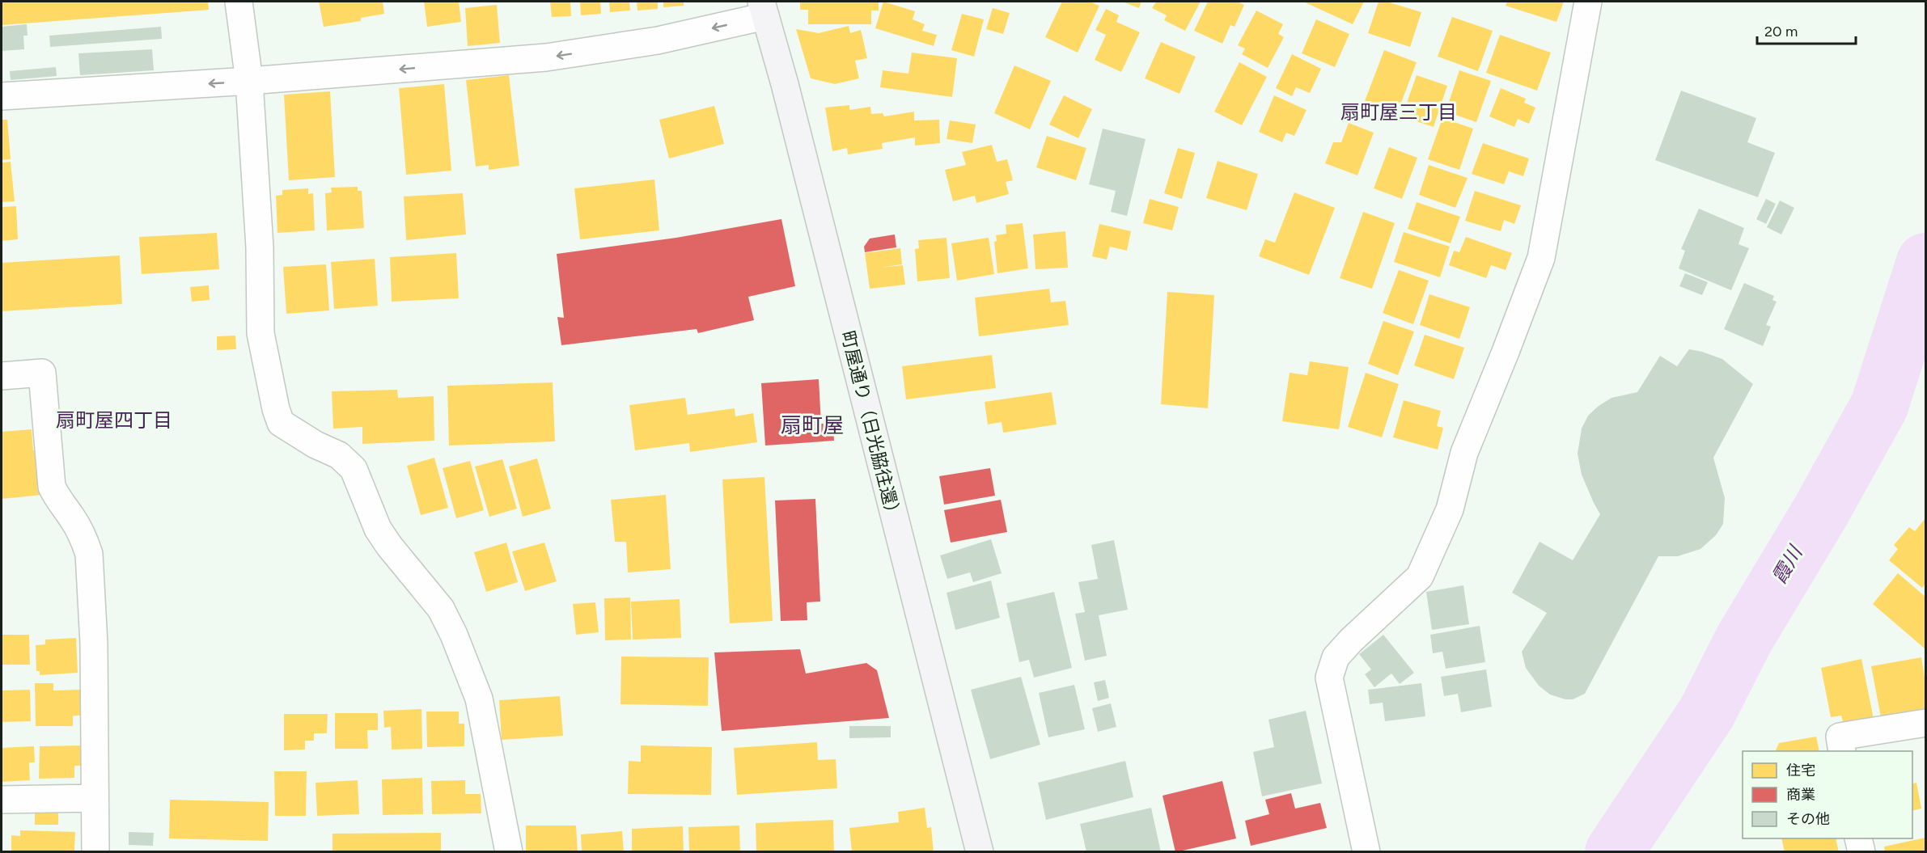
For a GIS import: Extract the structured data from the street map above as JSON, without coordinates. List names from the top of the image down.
{
  "streets": {
    "street": ["町屋通り（日光脇往還）"]
  },
  "districts": ["扇町屋三丁目", "扇町屋四丁目", "扇町屋"],
  "water": ["霞川"],
  "legend": ["住宅", "商業", "その他"],
  "scale_bar": "20 m"
}
